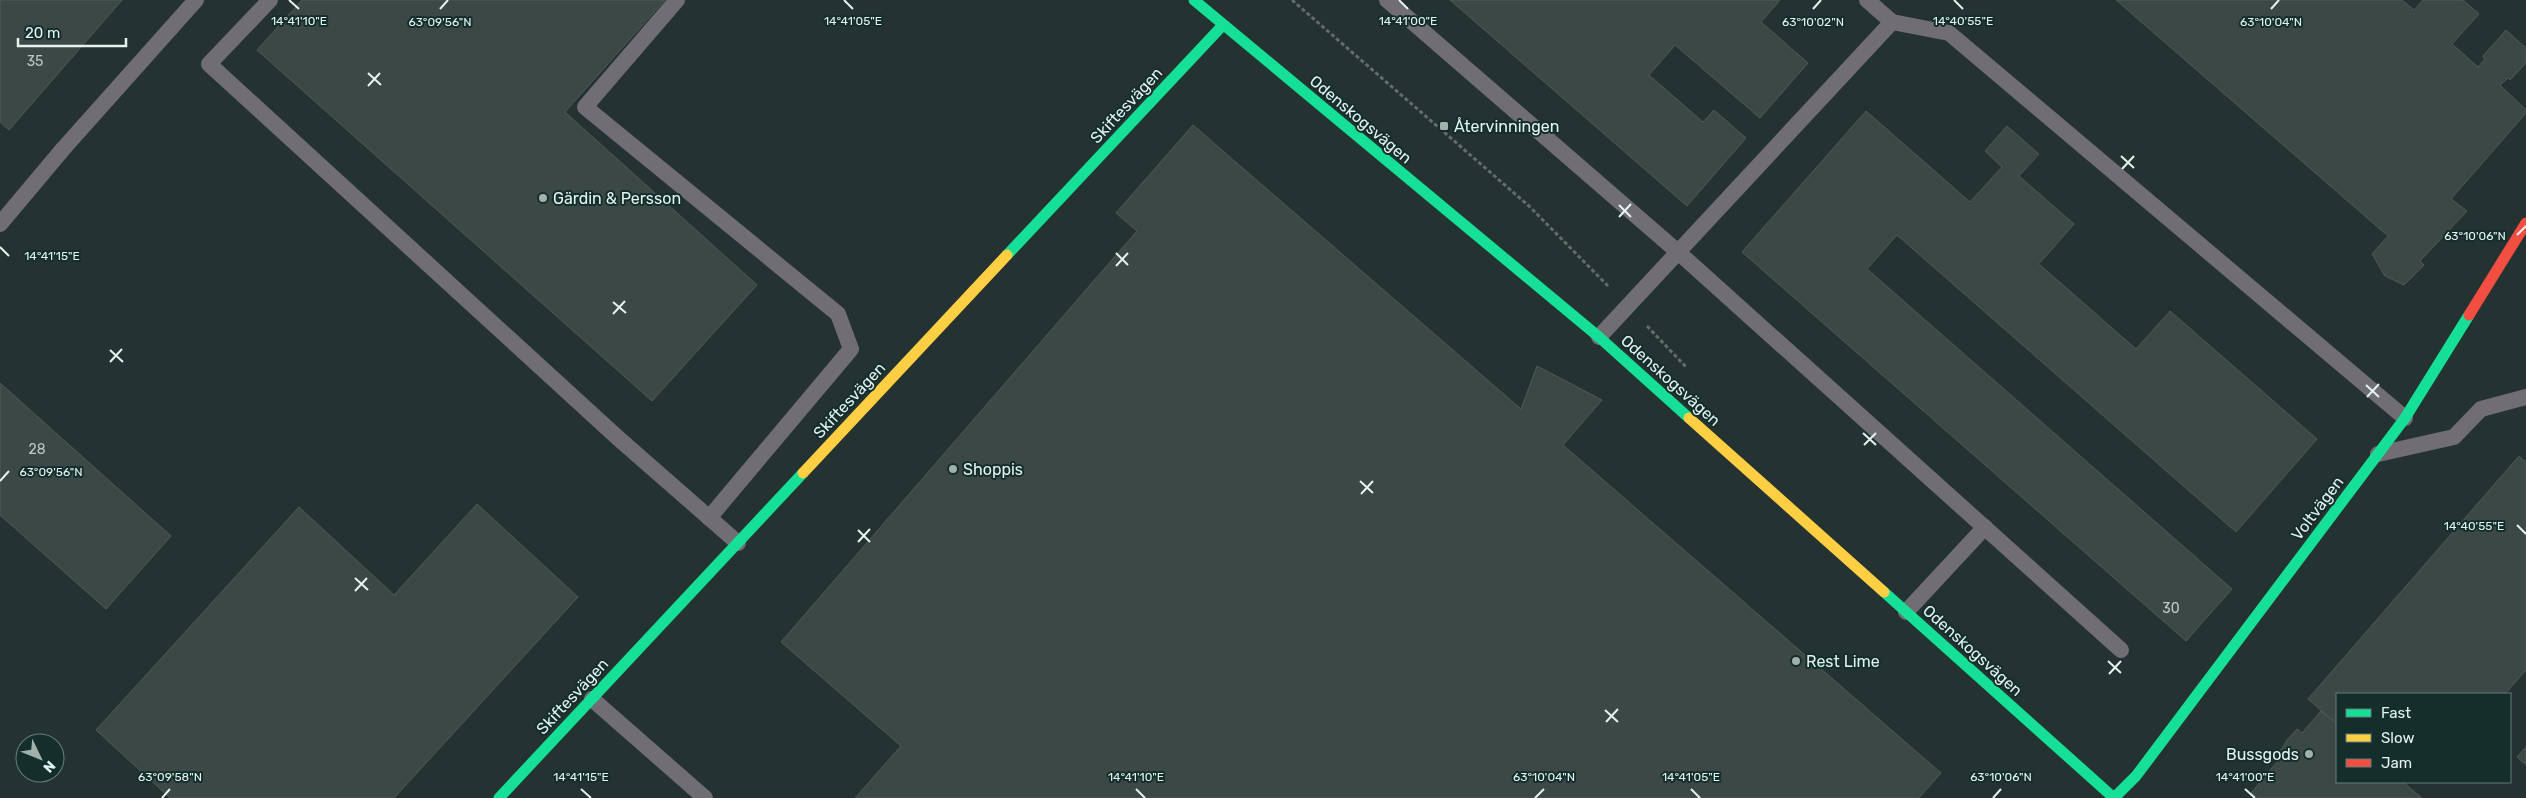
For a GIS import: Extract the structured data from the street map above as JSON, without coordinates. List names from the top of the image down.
{
  "streets": {
    "street": ["Skiftesvägen", "Odenskogsvägen", "Voltvägen"]
  },
  "crossings": [
    ["Skiftesvägen", "Odenskogsvägen"],
    ["Odenskogsvägen", "Voltvägen"]
  ],
  "places": {
    "transit": ["Återvinningen"],
    "other": [
      "Gärdin & Persson",
      "Shoppis",
      "Rest Lime",
      "Bussgods"
    ]
  },
  "house_numbers": ["35", "28", "30"],
  "legend": ["Fast", "Slow", "Jam"],
  "scale_bar": "20 m",
  "north": "bottom right",
  "coordinates": [
    "14°41'10\"E",
    "14°41'05\"E",
    "14°41'00\"E",
    "14°40'55\"E",
    "63°09'56\"N",
    "63°10'02\"N",
    "63°10'04\"N",
    "63°10'06\"N",
    "14°41'15\"E",
    "63°09'58\"N"
  ]
}
